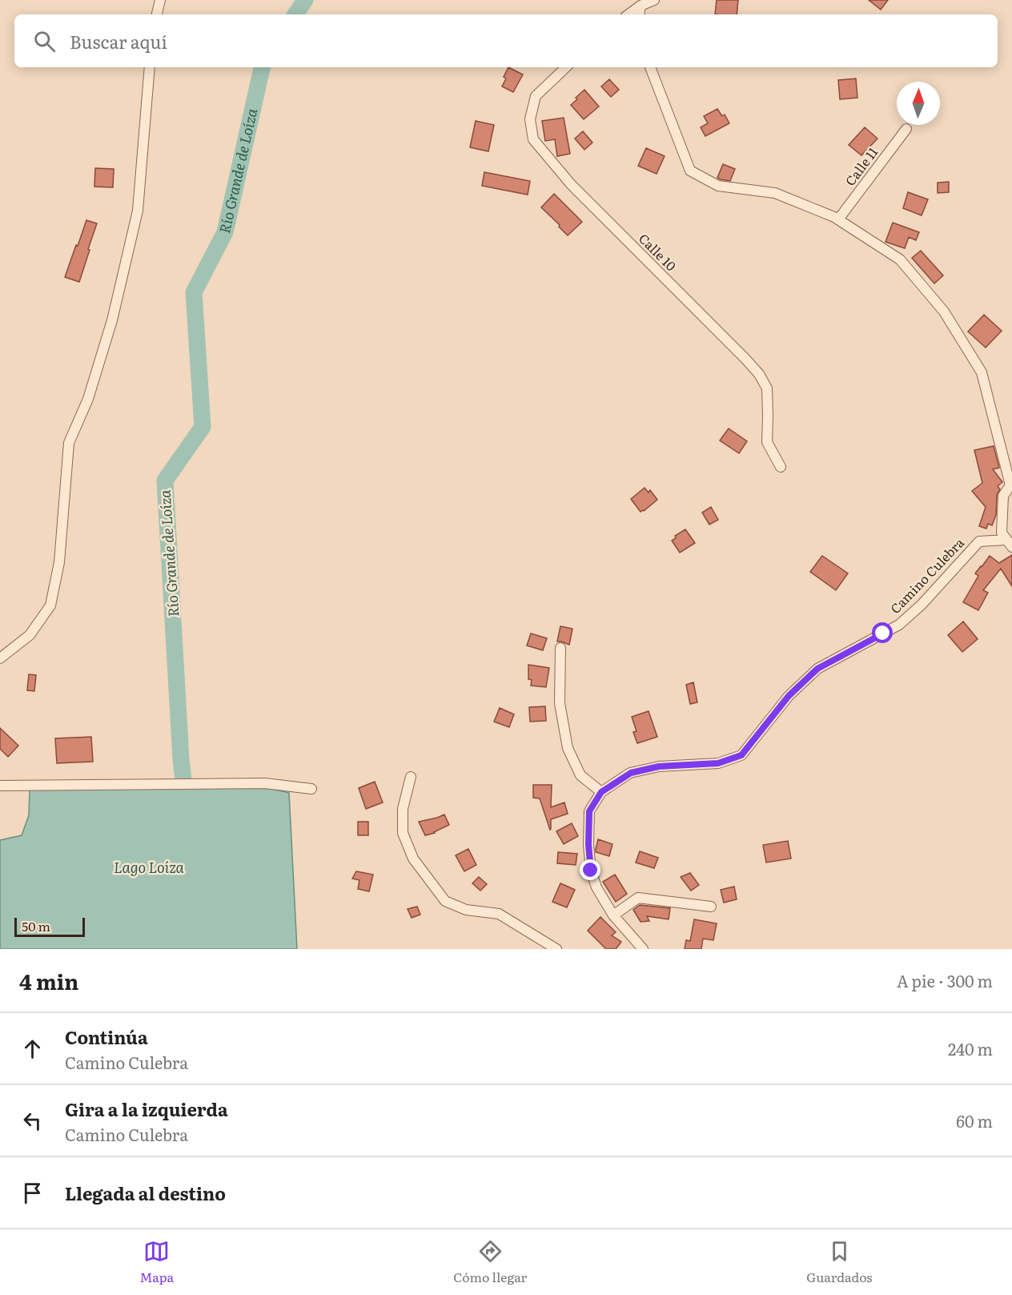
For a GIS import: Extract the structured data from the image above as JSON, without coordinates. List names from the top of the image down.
{
  "streets": {
    "street": ["Calle 11", "Calle 10", "Camino Culebra"]
  },
  "water": ["Río Grande de Loíza", "Lago Loíza"],
  "scale_bar": "50 m",
  "north": "top",
  "page": {
    "search": "Buscar aquí",
    "scale": "50 m",
    "heading": ["4 min", "A pie · 300 m"],
    "list": [
      ["Continúa", "Camino Culebra", "240 m"],
      ["Gira a la izquierda", "Camino Culebra", "60 m"],
      "Llegada al destino"
    ],
    "nav": ["Mapa", "Cómo llegar", "Guardados"]
  }
}
